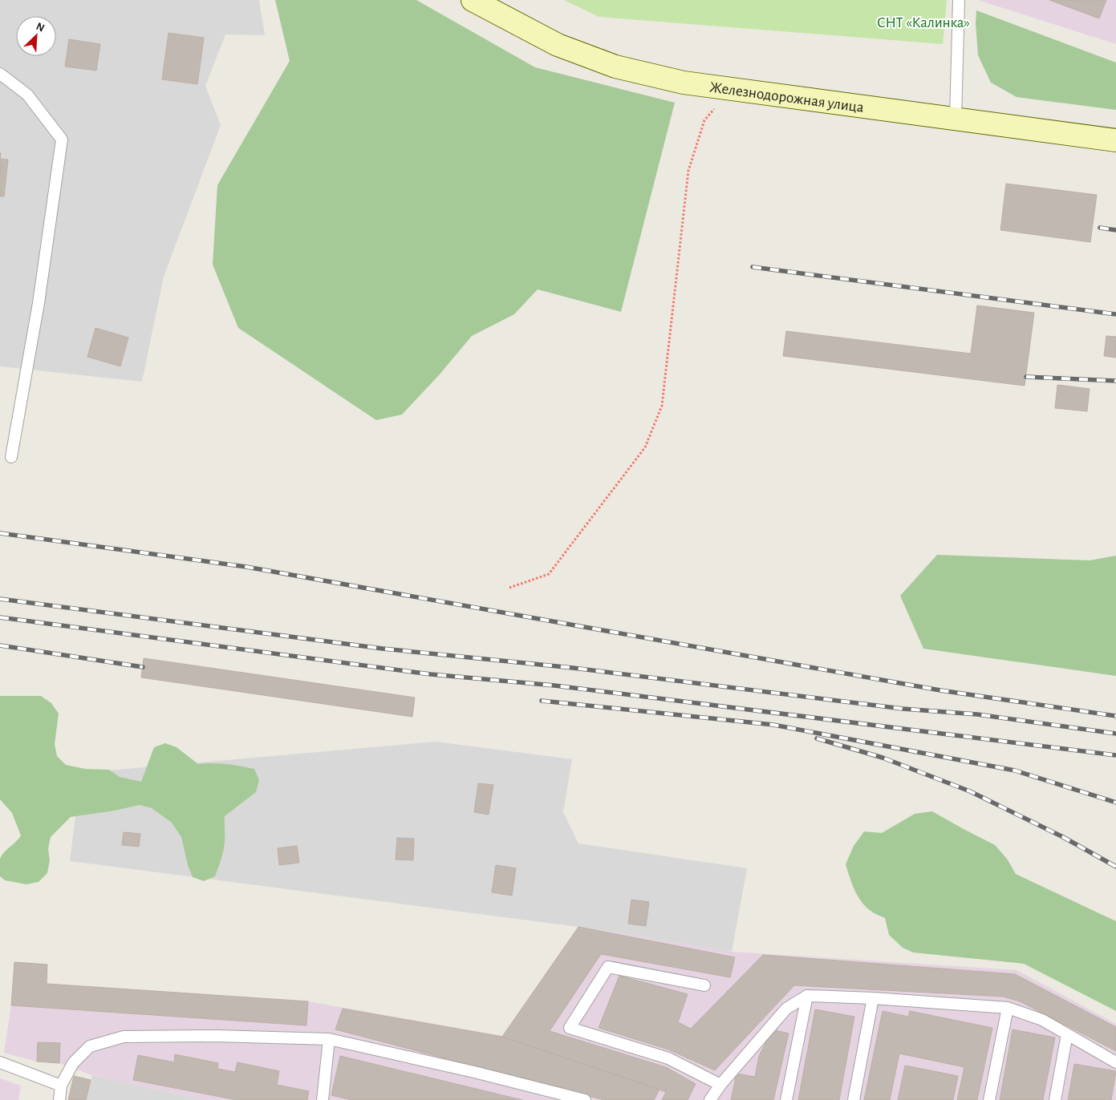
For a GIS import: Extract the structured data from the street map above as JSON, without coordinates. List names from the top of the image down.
{
  "streets": {
    "street": ["Железнодорожная улица"]
  },
  "parks": ["СНТ «Калинка»"],
  "north": "top right"
}
